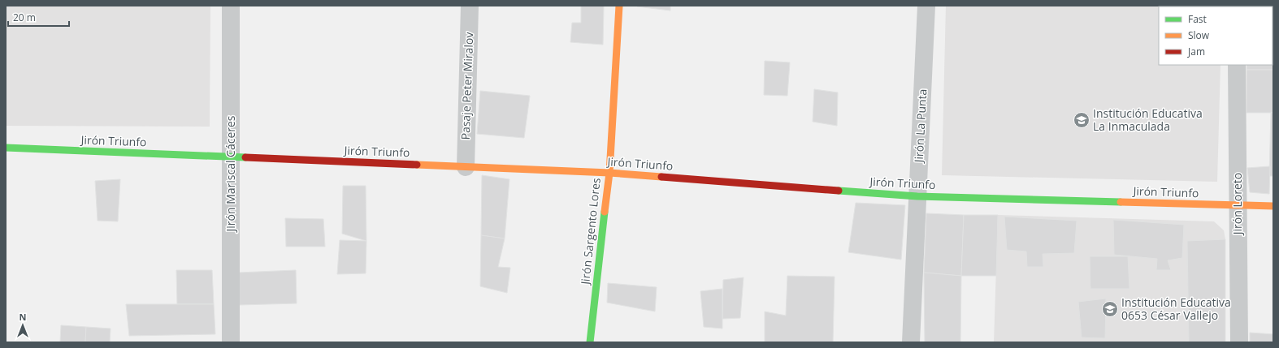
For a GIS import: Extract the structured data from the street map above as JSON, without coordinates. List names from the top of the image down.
{
  "streets": {
    "street": [
      "Pasaje Peter Miralov",
      "Jirón La Punta",
      "Jirón Triunfo",
      "Jirón Mariscal Cáceres",
      "Jirón Loreto",
      "Jirón Sargento Lores"
    ]
  },
  "crossings": [
    ["Pasaje Peter Miralov", "Jirón Triunfo"],
    ["Jirón La Punta", "Jirón Triunfo"],
    ["Jirón Triunfo", "Jirón Mariscal Cáceres"],
    ["Jirón Triunfo", "Jirón Loreto"],
    ["Jirón Triunfo", "Jirón Sargento Lores"]
  ],
  "places": {
    "school or university": ["Institución Educativa La Inmaculada", "Institución Educativa 0653 César Vallejo"]
  },
  "legend": ["Fast", "Slow", "Jam"],
  "scale_bar": "20 m",
  "north": "top"
}
